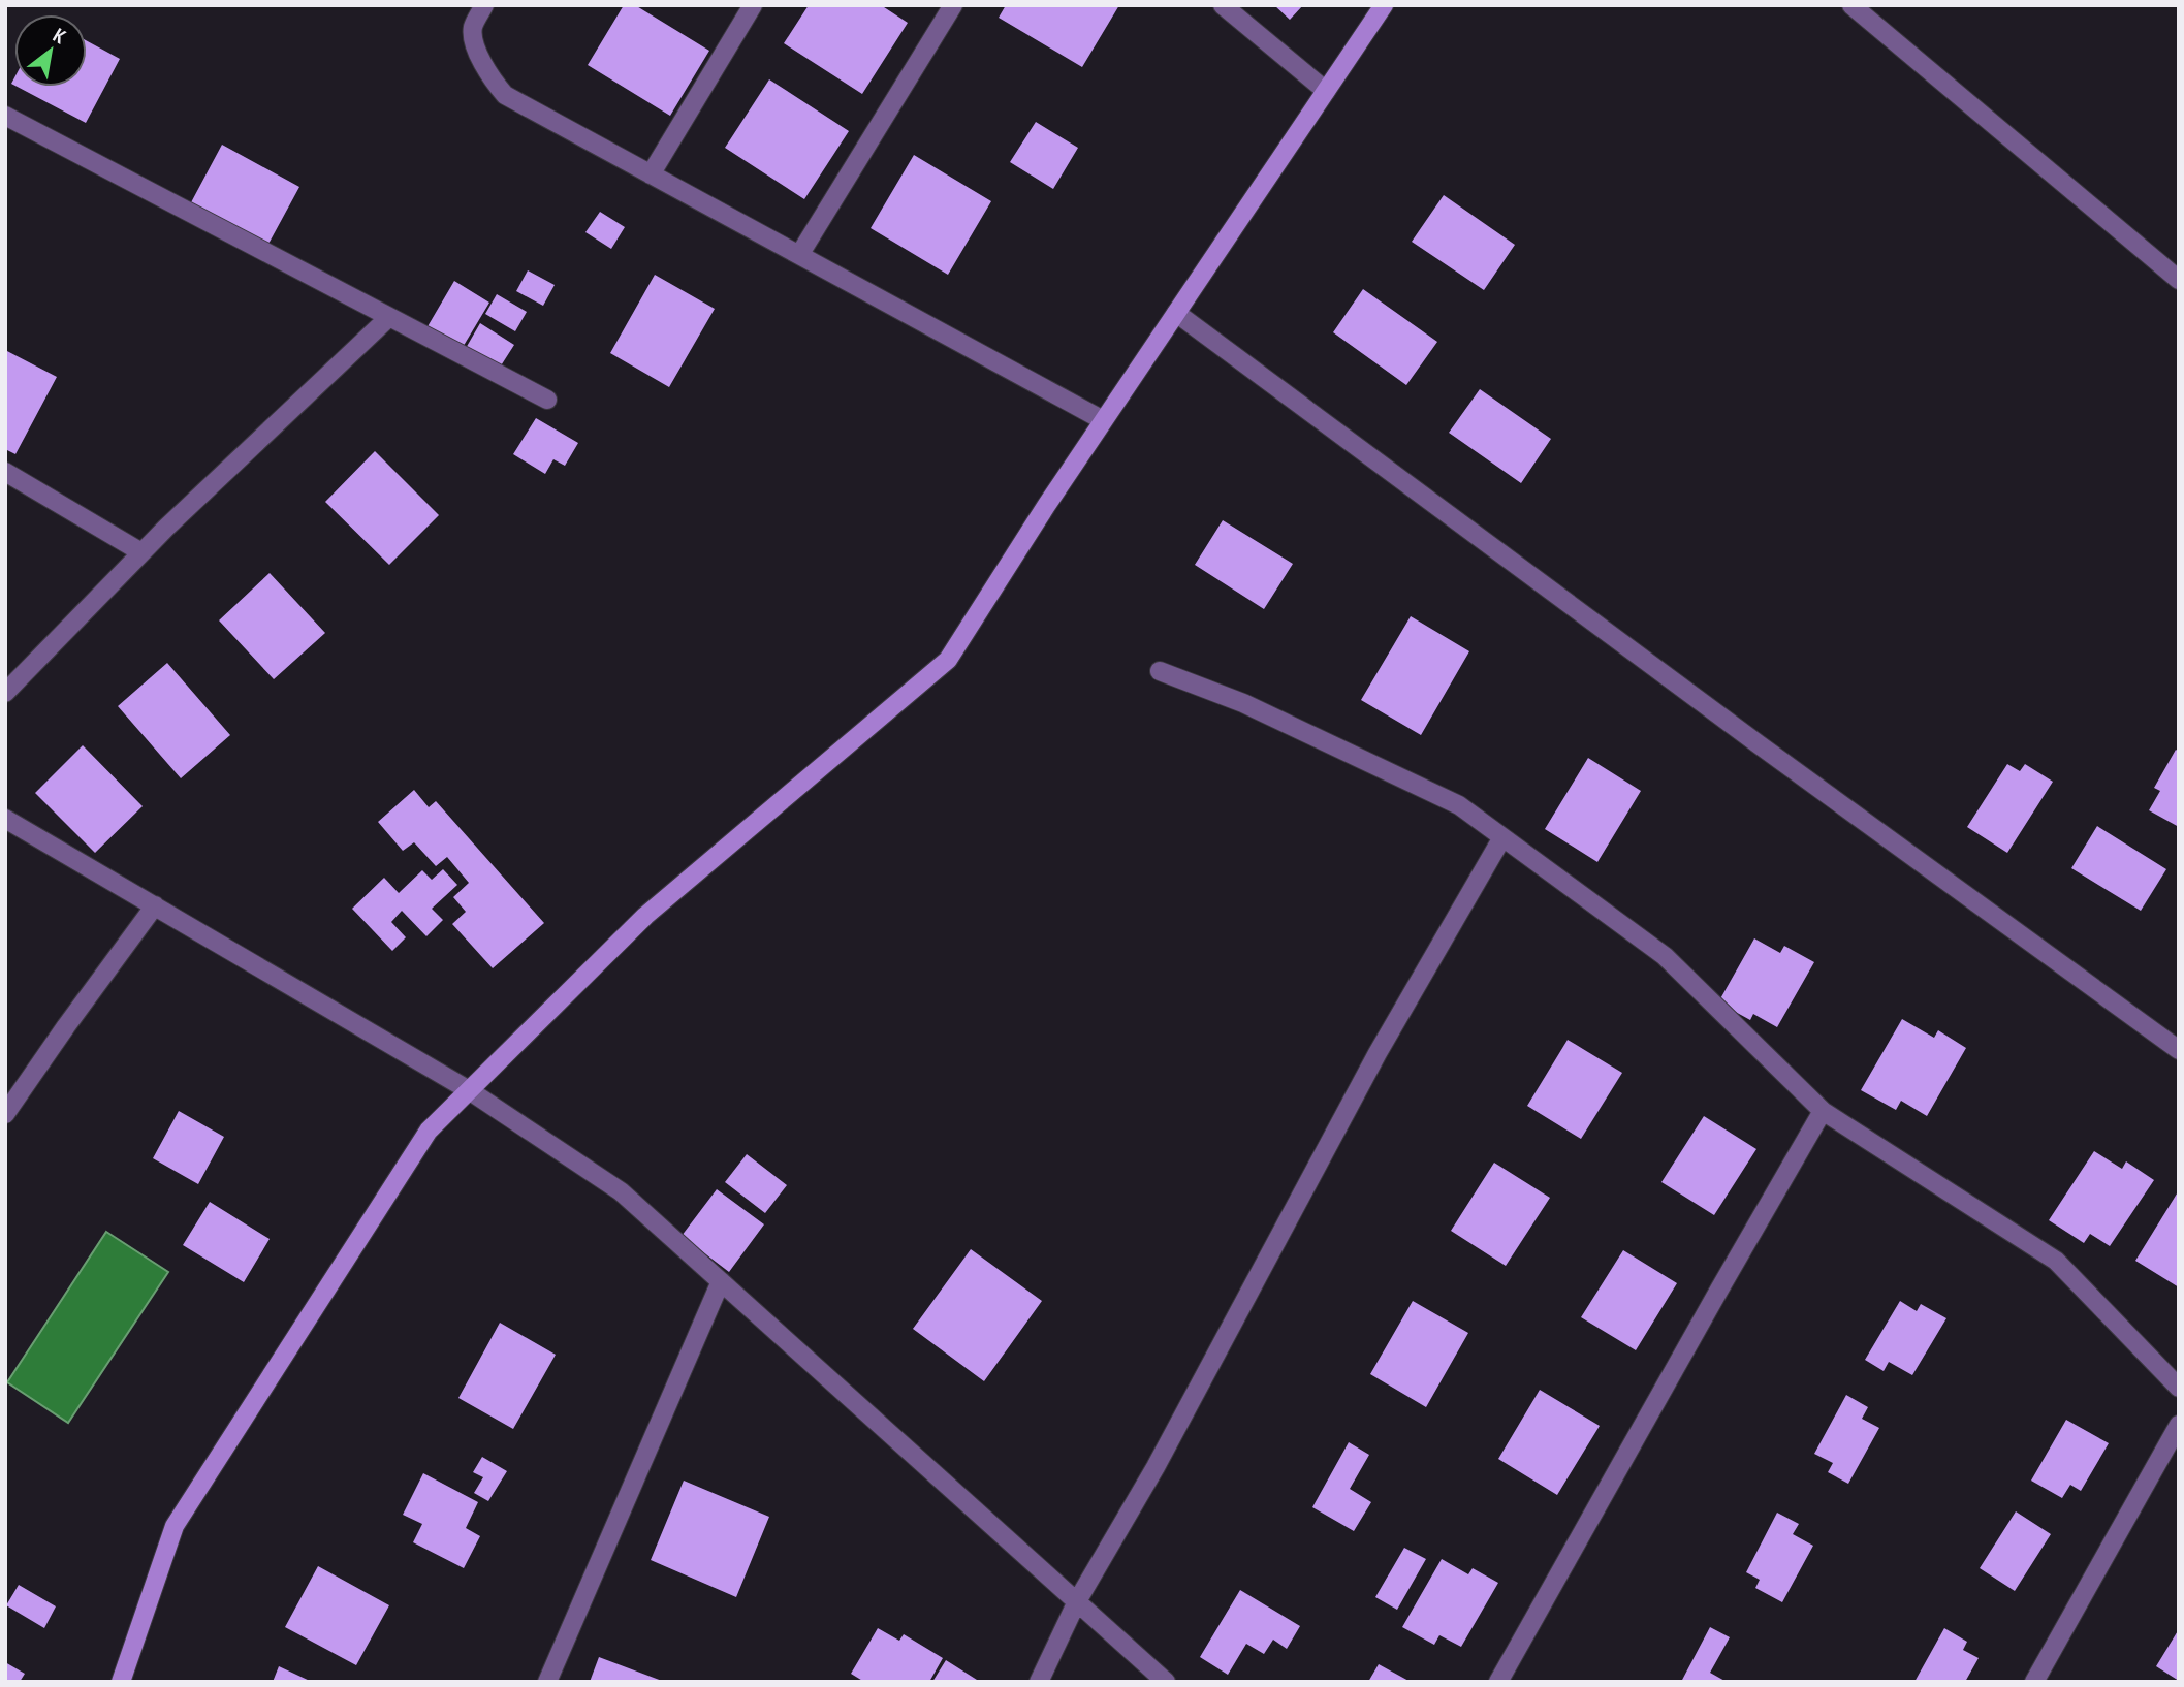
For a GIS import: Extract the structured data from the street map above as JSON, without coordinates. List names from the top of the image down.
{
  "north": "top right"
}
